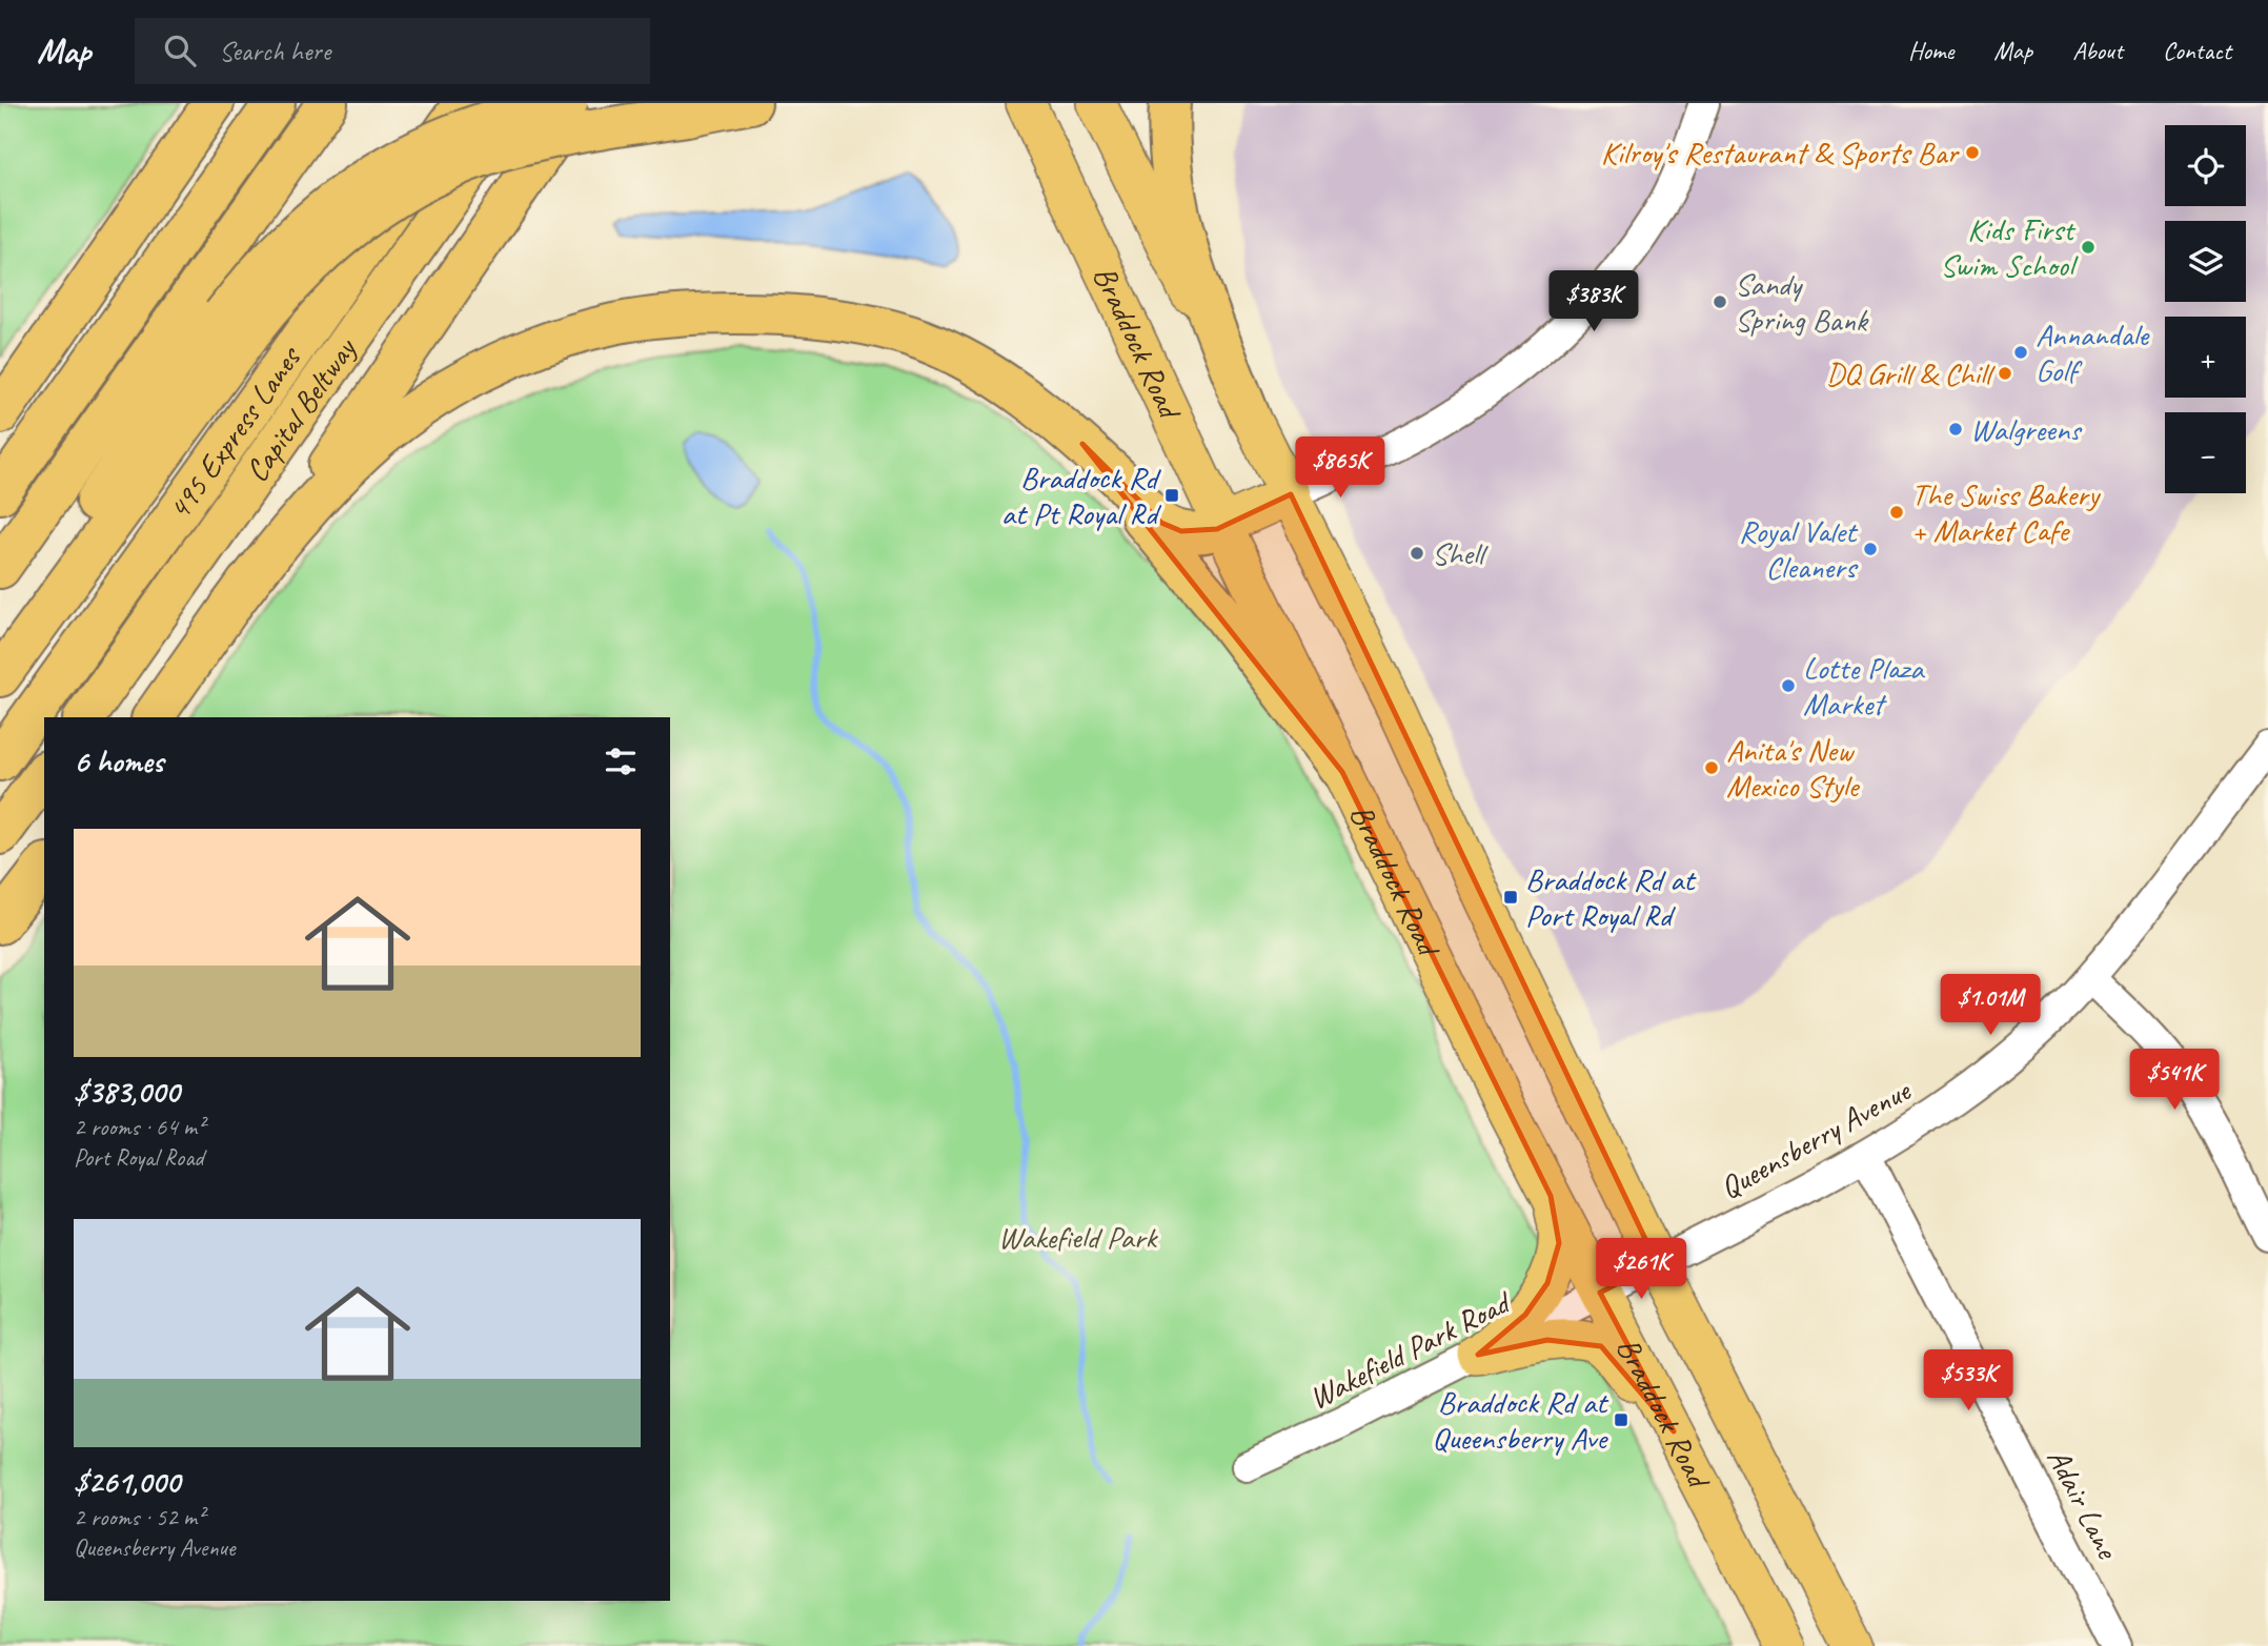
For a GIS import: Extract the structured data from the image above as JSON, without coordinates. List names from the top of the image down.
{
  "streets": {
    "highway": ["Capital Beltway", "495 Express Lanes"],
    "main road": ["Braddock Road"],
    "street": ["Queensberry Avenue", "Wakefield Park Road", "Adair Lane"]
  },
  "crossings": [
    ["Braddock Road", "Queensberry Avenue"],
    ["Braddock Road", "Wakefield Park Road"],
    ["Queensberry Avenue", "Wakefield Park Road"],
    ["Queensberry Avenue", "Adair Lane"]
  ],
  "parks": ["Wakefield Park"],
  "places": {
    "other": [
      "Kilroy's Restaurant & Sports Bar",
      "Kids First Swim School",
      "Sandy Spring Bank",
      "Annandale Golf",
      "DQ Grill & Chill",
      "Walgreens",
      "The Swiss Bakery + Market Cafe",
      "Royal Valet Cleaners",
      "Shell",
      "Lotte Plaza Market",
      "Anita's New Mexico Style"
    ],
    "transit": ["Braddock Rd at Pt Royal Rd", "Braddock Rd at Port Royal Rd", "Braddock Rd at Queensberry Ave"]
  },
  "page": {
    "header": "Map",
    "search": "Search here",
    "nav": [
      "Home",
      "Map",
      "About",
      "Contact"
    ],
    "map_buttons": ["+", "−"],
    "price": [
      "$383K",
      "$865K",
      "$1.01M",
      "$541K",
      "$261K",
      "$533K"
    ],
    "heading": "6 homes",
    "list": [
      {
        "name": "$383,000",
        "note": "2 rooms · 64 m² · Port Royal Road"
      },
      {
        "name": "$261,000",
        "note": "2 rooms · 52 m² · Queensberry Avenue"
      }
    ]
  }
}
